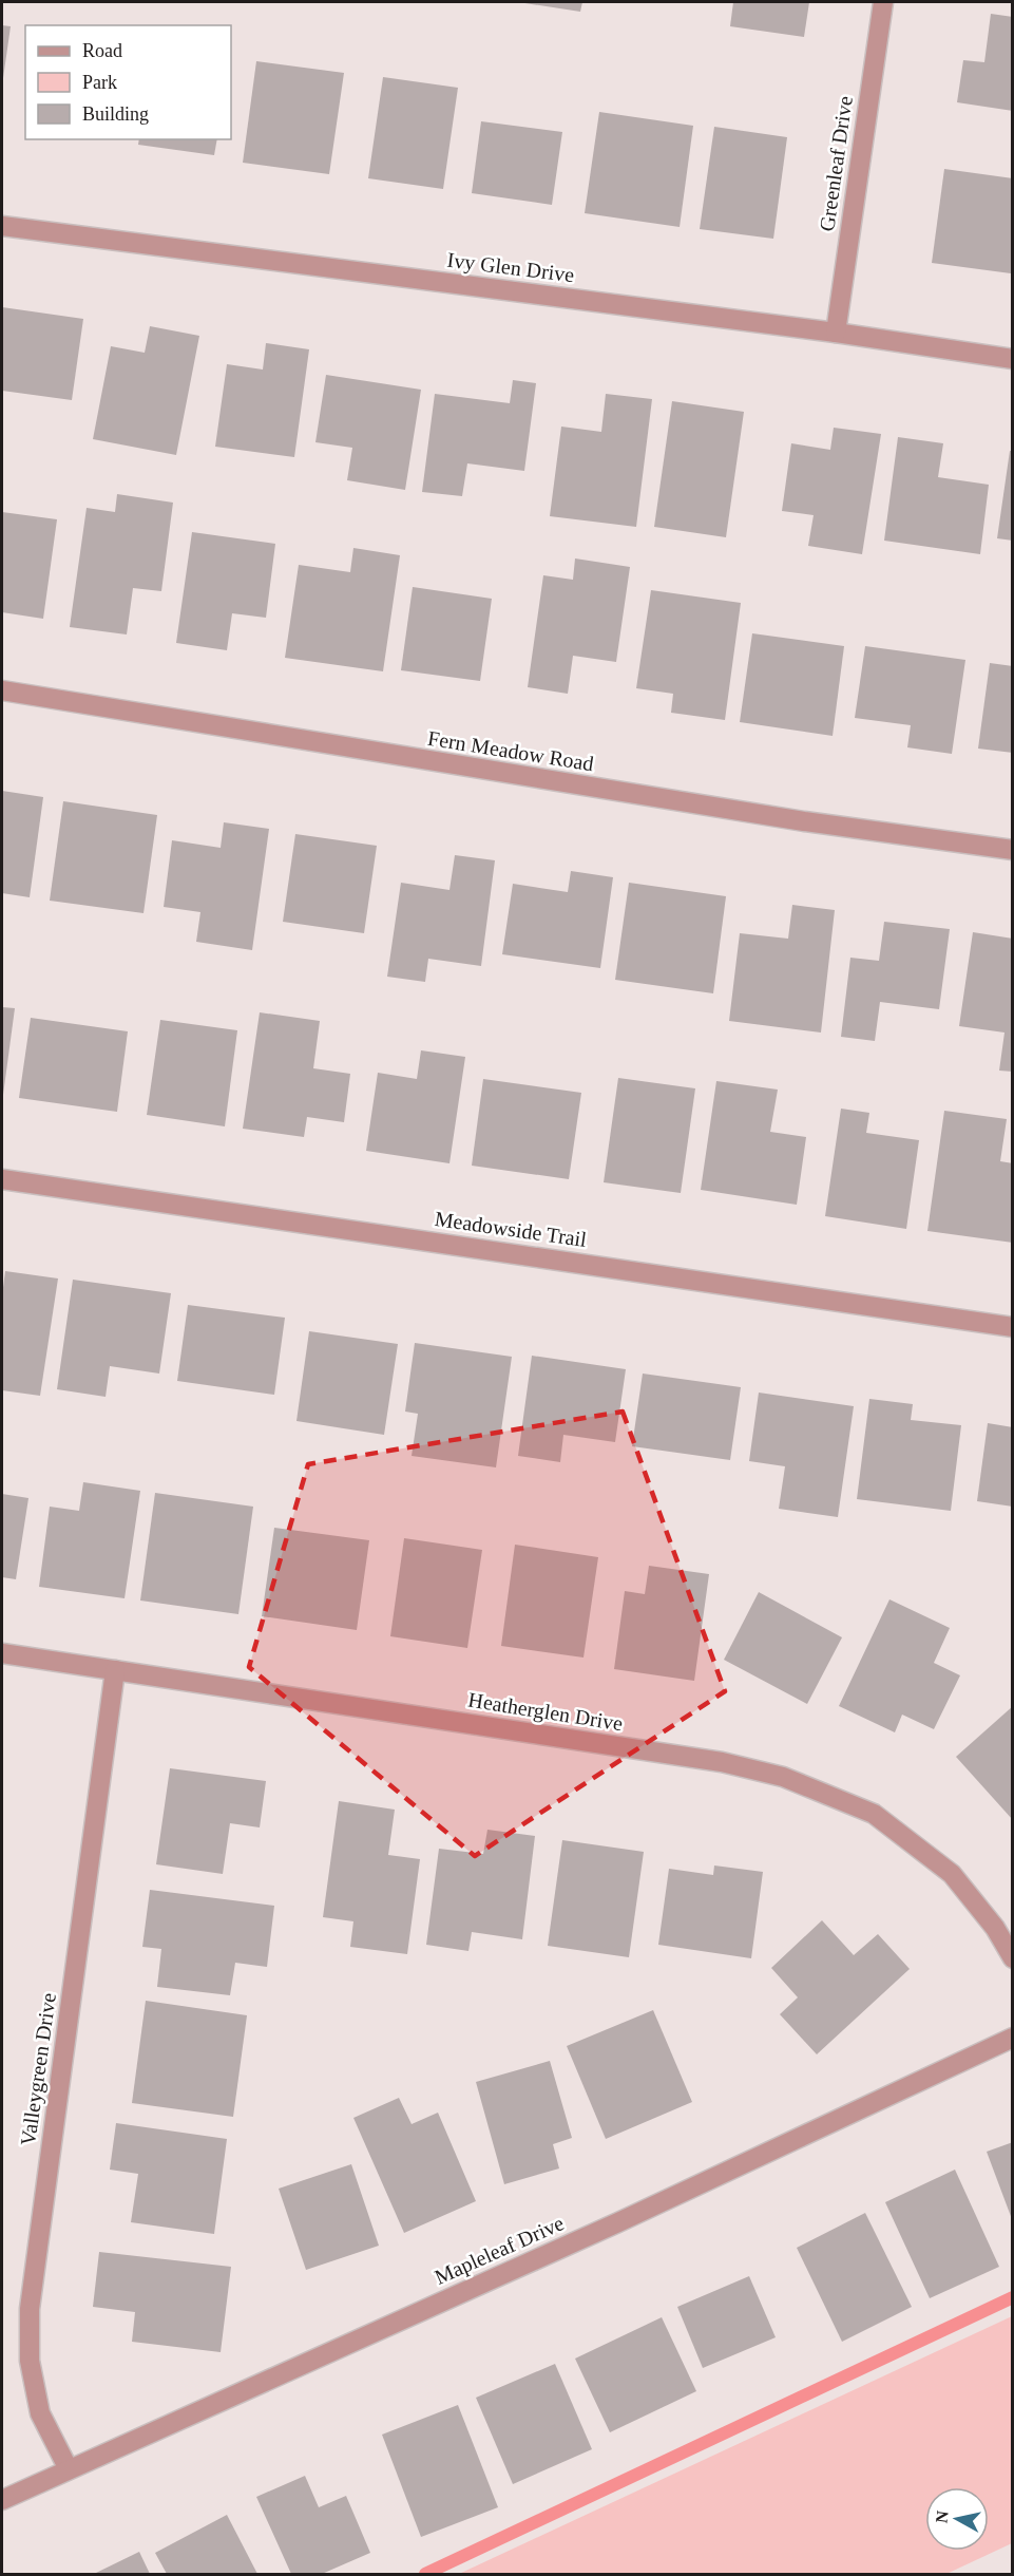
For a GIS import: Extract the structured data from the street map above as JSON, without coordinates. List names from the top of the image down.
{
  "streets": {
    "street": [
      "Greenleaf Drive",
      "Ivy Glen Drive",
      "Fern Meadow Road",
      "Meadowside Trail",
      "Heatherglen Drive",
      "Valleygreen Drive",
      "Mapleleaf Drive"
    ]
  },
  "crossings": [
    ["Greenleaf Drive", "Ivy Glen Drive"],
    ["Heatherglen Drive", "Valleygreen Drive"],
    ["Valleygreen Drive", "Mapleleaf Drive"]
  ],
  "legend": ["Road", "Park", "Building"],
  "north": "left"
}
